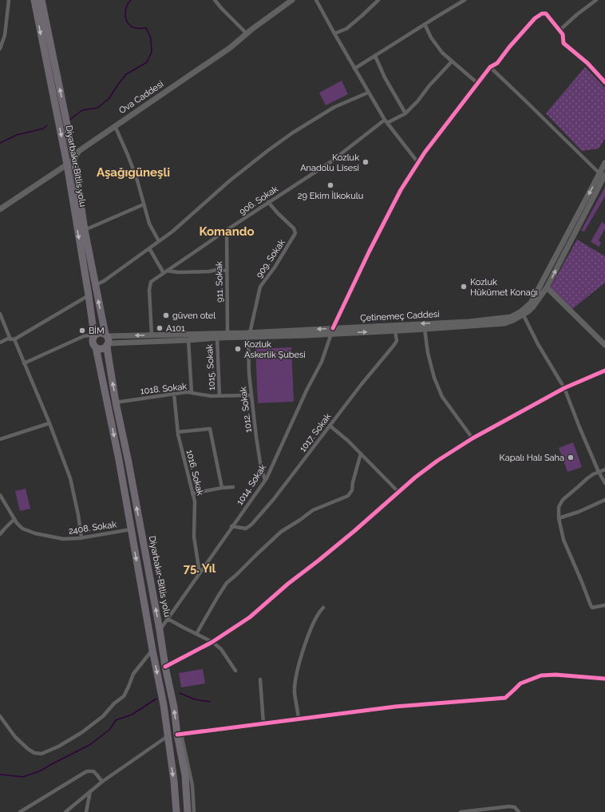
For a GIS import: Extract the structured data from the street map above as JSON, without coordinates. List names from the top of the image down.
{
  "streets": {
    "highway": ["Diyarbakır-Bitlis yolu"],
    "main road": ["Ova Caddesi", "Çetinemeç Caddesi"],
    "street": [
      "906. Sokak",
      "909. Sokak",
      "911. Sokak",
      "1015. Sokak",
      "1018. Sokak",
      "1012. Sokak",
      "1017. Sokak",
      "1016. Sokak",
      "1014. Sokak",
      "2408. Sokak"
    ]
  },
  "crossings": [
    ["Ova Caddesi", "Diyarbakır-Bitlis yolu"],
    ["Diyarbakır-Bitlis yolu", "Çetinemeç Caddesi"],
    ["Diyarbakır-Bitlis yolu", "1018. Sokak"],
    ["Diyarbakır-Bitlis yolu", "1014. Sokak"],
    ["906. Sokak", "909. Sokak"],
    ["906. Sokak", "911. Sokak"],
    ["906. Sokak", "Çetinemeç Caddesi"],
    ["909. Sokak", "Çetinemeç Caddesi"],
    ["909. Sokak", "1012. Sokak"],
    ["911. Sokak", "Çetinemeç Caddesi"],
    ["Çetinemeç Caddesi", "1015. Sokak"],
    ["Çetinemeç Caddesi", "1012. Sokak"],
    ["Çetinemeç Caddesi", "1017. Sokak"],
    ["Çetinemeç Caddesi", "1014. Sokak"],
    ["1015. Sokak", "1018. Sokak"],
    ["1018. Sokak", "1012. Sokak"],
    ["1018. Sokak", "1016. Sokak"],
    ["1012. Sokak", "1014. Sokak"],
    ["1017. Sokak", "1014. Sokak"],
    ["1016. Sokak", "1014. Sokak"]
  ],
  "districts": ["Aşağıgüneşli", "Komando", "75. Yıl"],
  "places": [
    "Kozluk Anadolu Lisesi",
    "29 Ekim İlkokulu",
    "Kozluk Hükümet Konağı",
    "güven otel",
    "A101",
    "BİM",
    "Kozluk Askerlik Şubesi",
    "Kapalı Halı Saha"
  ]
}
